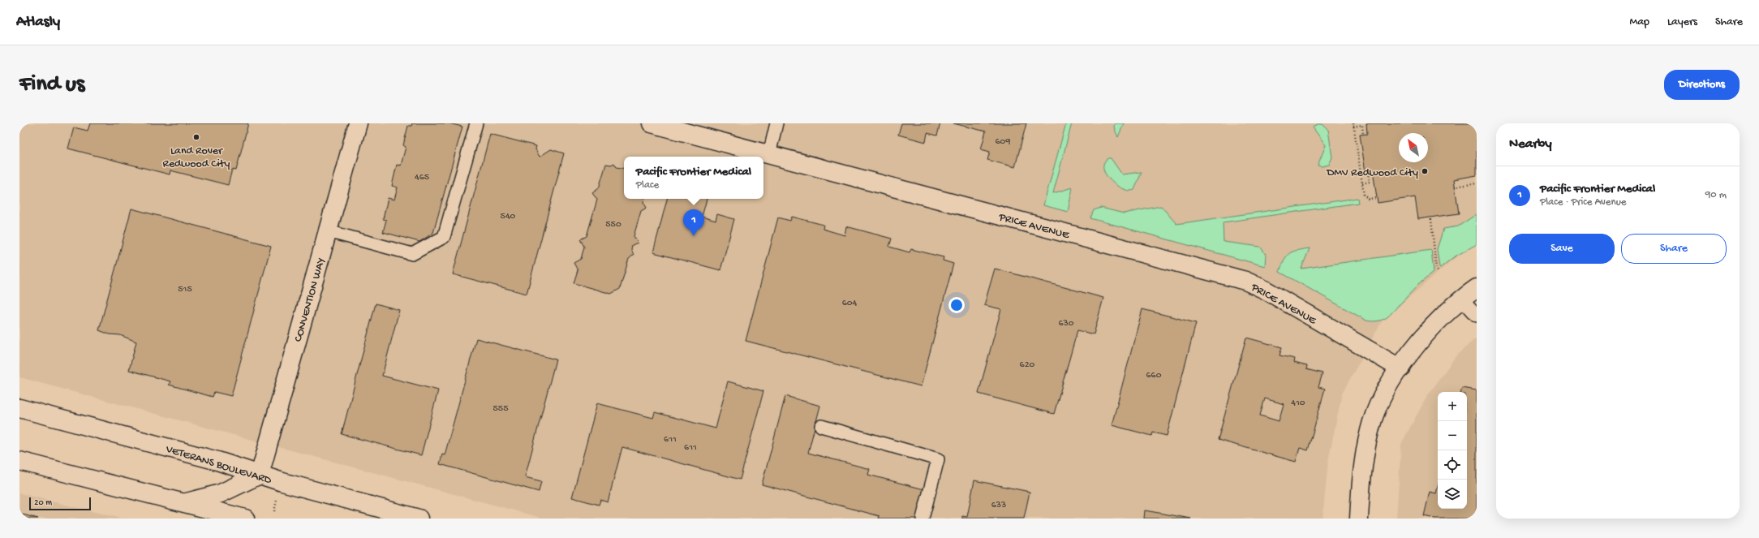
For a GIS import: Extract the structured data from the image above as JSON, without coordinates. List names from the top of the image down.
{
  "streets": {
    "street": ["PRICE AVENUE", "CONVENTION WAY", "VETERANS BOULEVARD"]
  },
  "crossings": [
    ["CONVENTION WAY", "VETERANS BOULEVARD"]
  ],
  "places": ["Land Rover Redwood City", "DMV Redwood City"],
  "house_numbers": [
    "609",
    "465",
    "540",
    "550",
    "515",
    "604",
    "630",
    "620",
    "660",
    "410",
    "555",
    "611",
    "611",
    "633"
  ],
  "scale_bar": "20 m",
  "north": "top left",
  "page": {
    "header": "Atlasly",
    "nav": ["Map", "Layers", "Share"],
    "buttons": [
      "Directions",
      ["Save", "Share"]
    ],
    "title": "Find us",
    "heading": "Nearby",
    "popup": ["Pacific Frontier Medical", "Place"],
    "list": [
      {
        "mark": "1",
        "name": "Pacific Frontier Medical",
        "note": "Place · Price Avenue",
        "value": "90 m"
      }
    ],
    "pins": "1",
    "map_buttons": ["+", "−"],
    "scale": "20 m"
  }
}
